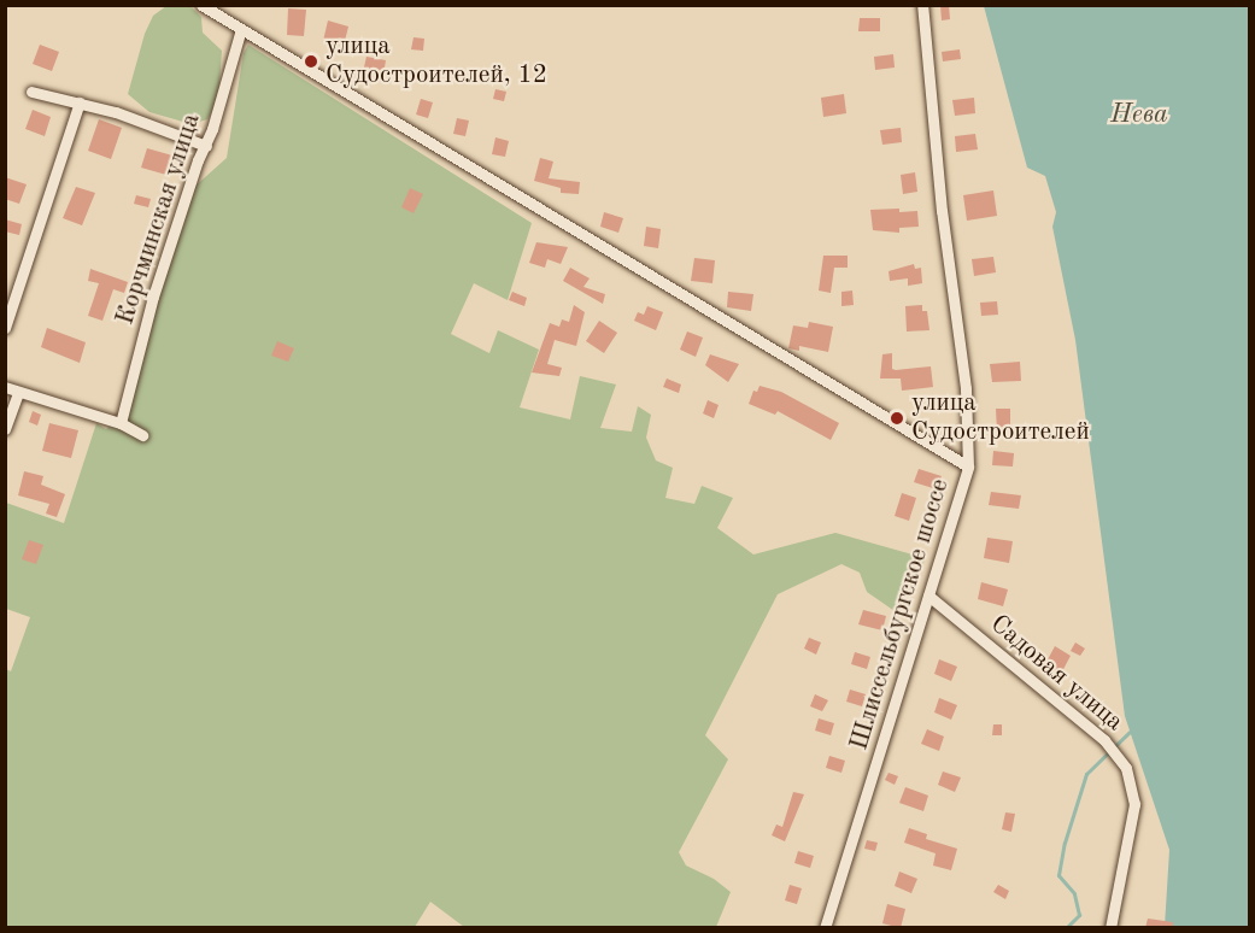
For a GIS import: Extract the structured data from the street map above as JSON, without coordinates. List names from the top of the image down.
{
  "streets": {
    "street": ["Корчминская улица", "Шлиссельбургское шоссе", "Садовая улица"]
  },
  "crossings": [
    ["Шлиссельбургское шоссе", "Садовая улица"]
  ],
  "water": ["Нева"],
  "places": ["улица Судостроителей, 12", "улица Судостроителей"]
}
